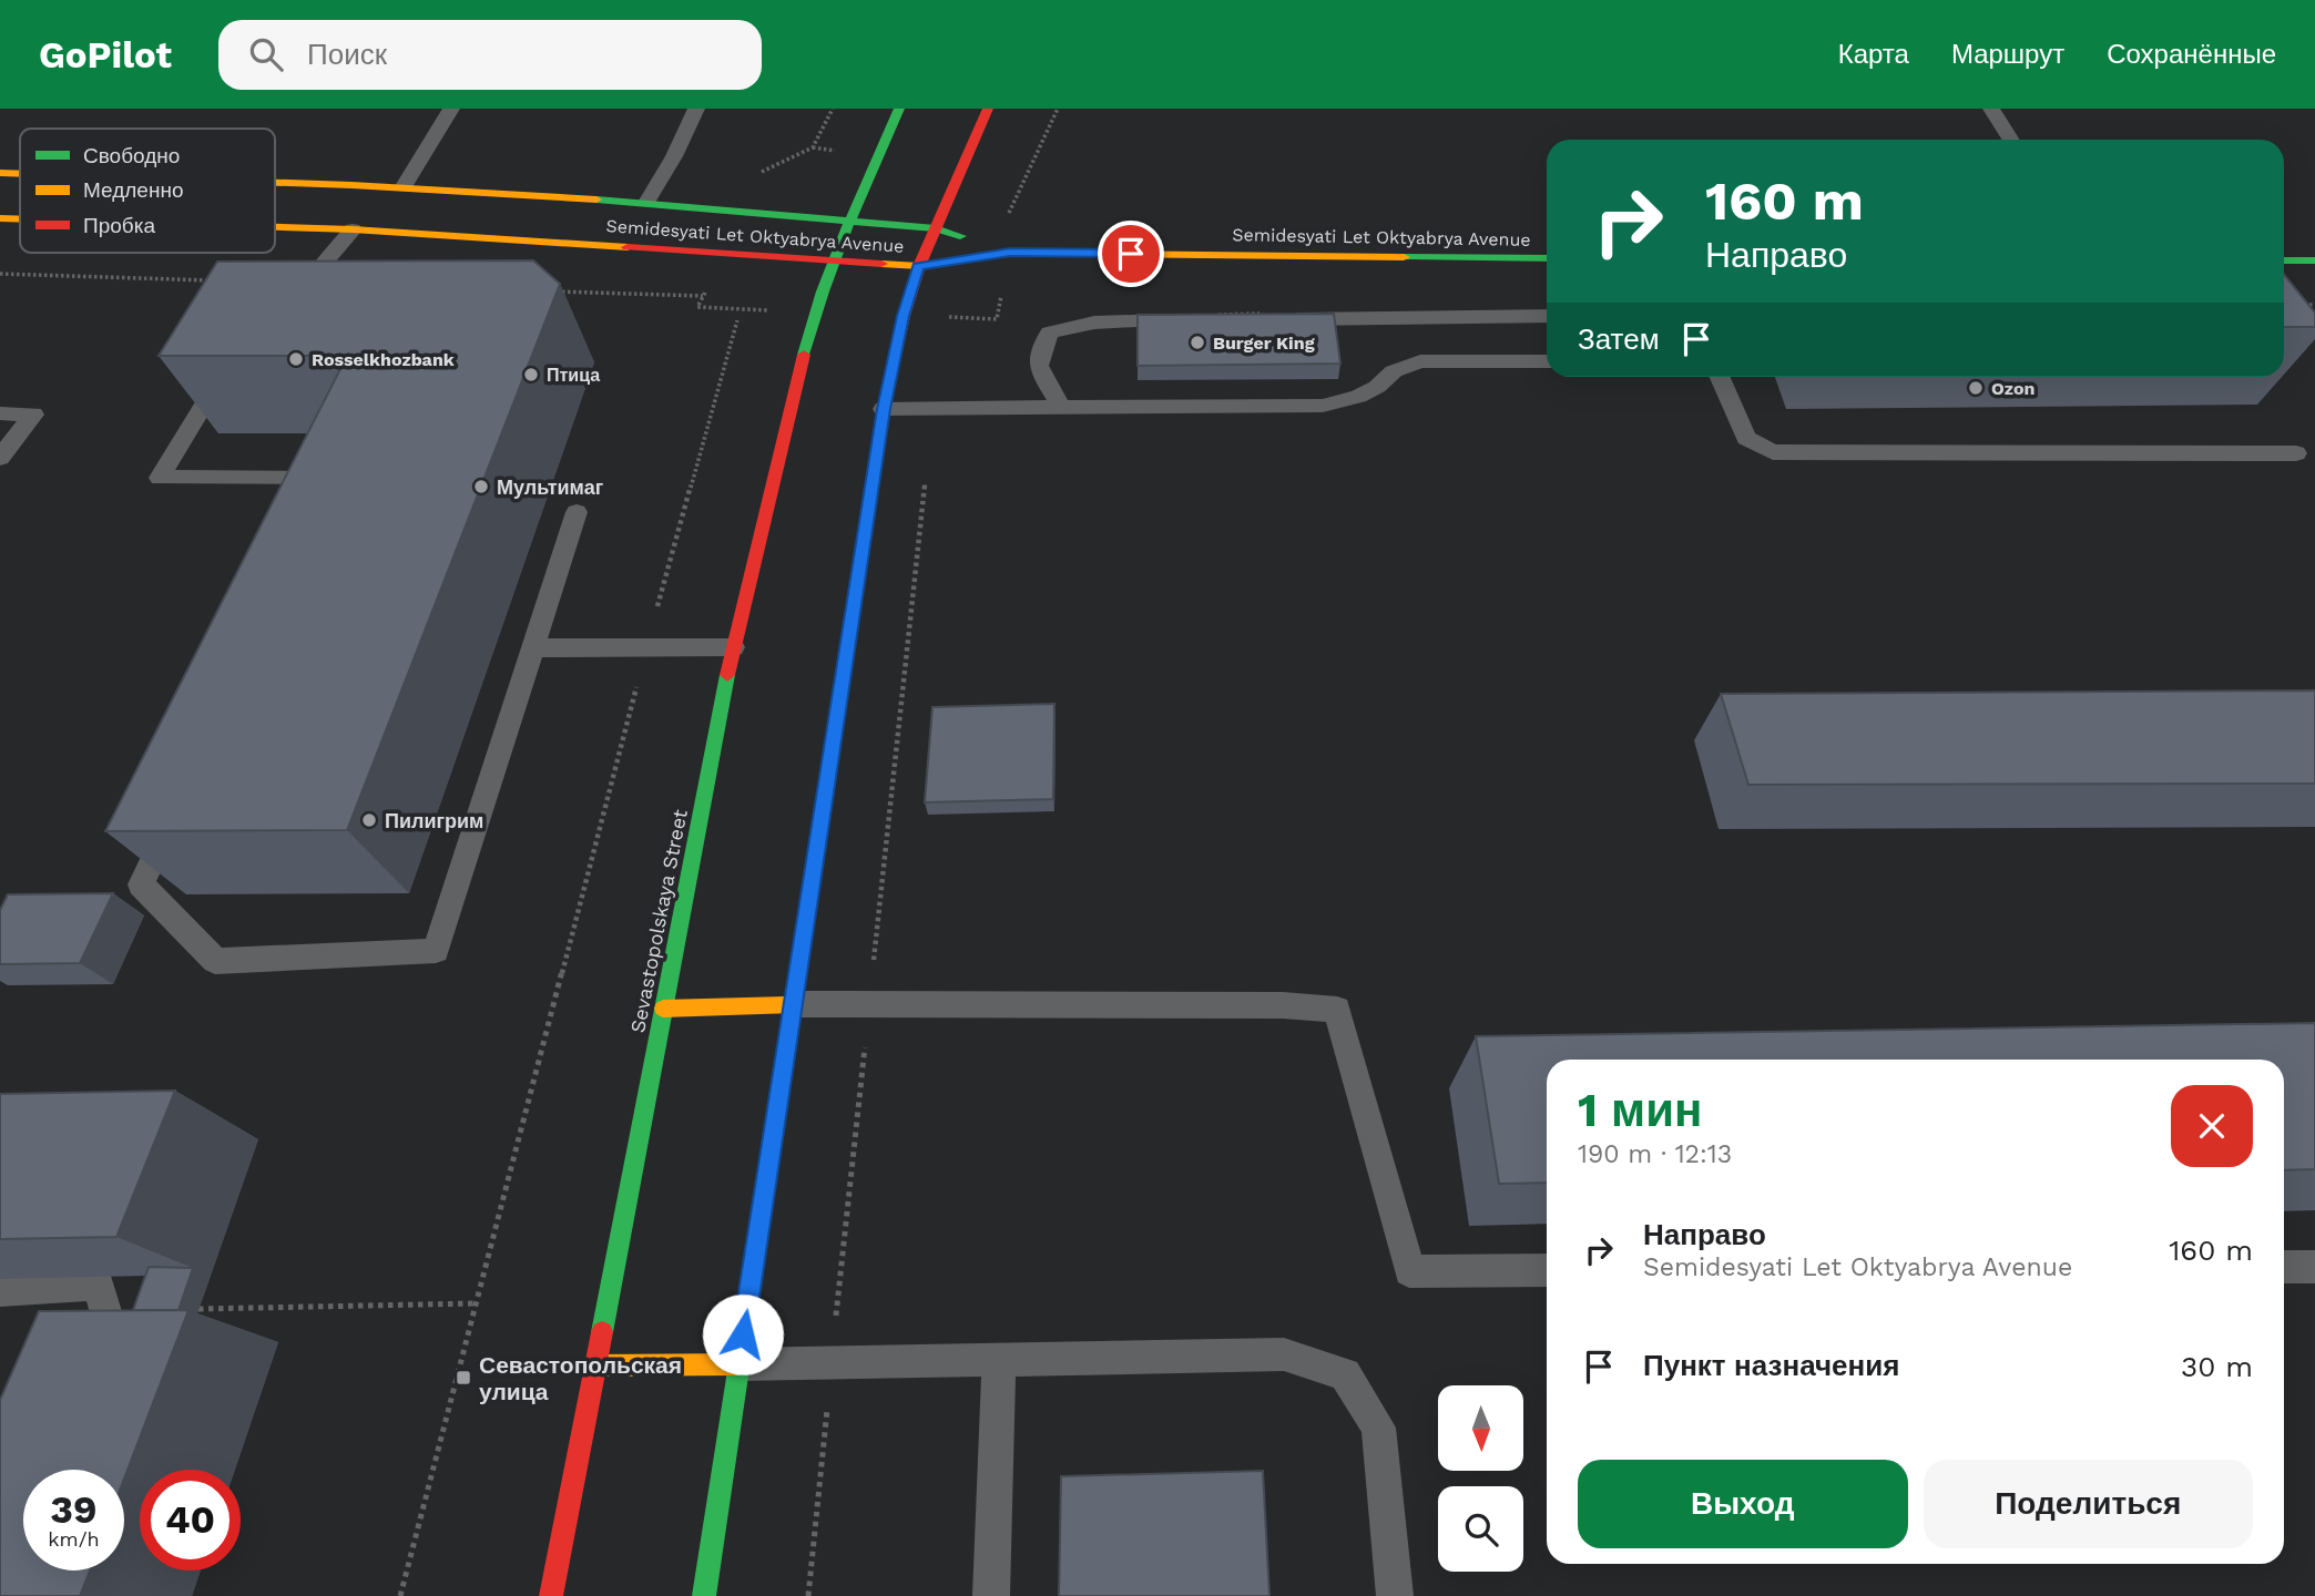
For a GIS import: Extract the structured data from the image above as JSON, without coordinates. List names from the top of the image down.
{
  "streets": {
    "street": ["Semidesyati Let Oktyabrya Avenue", "Sevastopolskaya Street"]
  },
  "crossings": [
    ["Semidesyati Let Oktyabrya Avenue", "Sevastopolskaya Street"]
  ],
  "places": {
    "other": [
      "Burger King",
      "Rosselkhozbank",
      "Птица",
      "Ozon",
      "Мультимаг",
      "Пилигрим"
    ],
    "transit": ["Севастопольская улица"]
  },
  "legend": ["Свободно", "Медленно", "Пробка"],
  "north": "bottom",
  "page": {
    "header": "GoPilot",
    "search": "Поиск",
    "nav": ["Карта", "Маршрут", "Сохранённые"],
    "turn": ["160 m", "Направо"],
    "then": "Затем",
    "heading": ["1 мин", "190 m · 12:13"],
    "list": [
      {
        "name": "Направо",
        "note": "Semidesyati Let Oktyabrya Avenue",
        "value": "160 m"
      },
      {
        "name": "Пункт назначения",
        "value": "30 m"
      }
    ],
    "buttons": ["Выход", "Поделиться"],
    "speed": "39 km/h",
    "limit": "40"
  }
}
